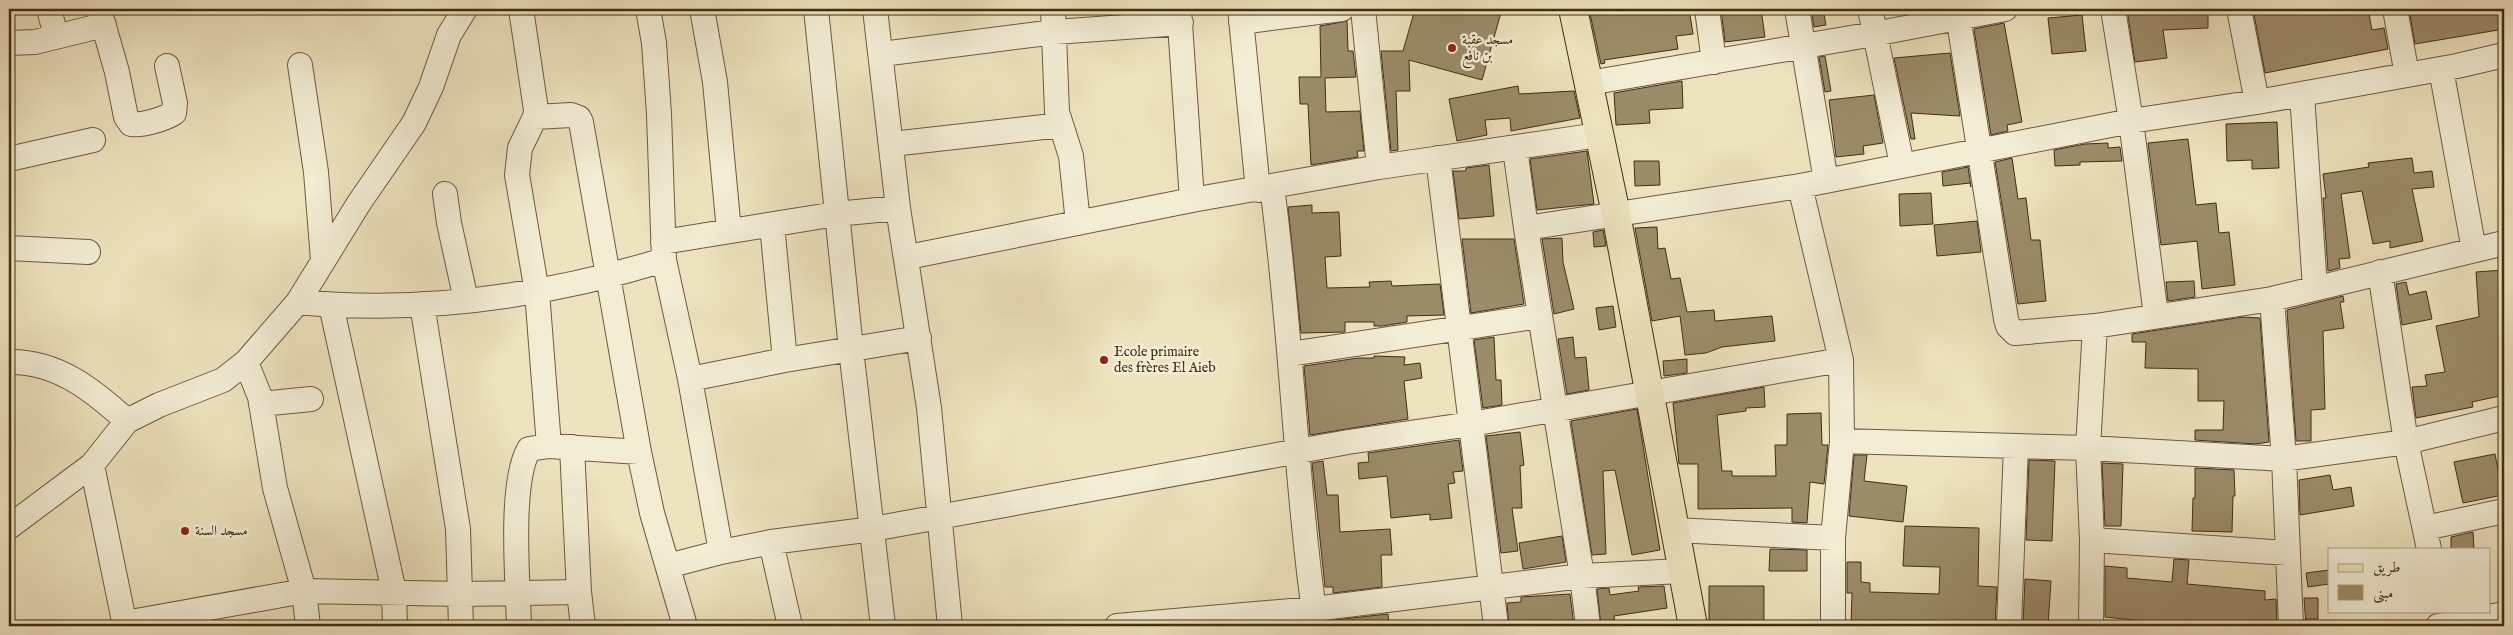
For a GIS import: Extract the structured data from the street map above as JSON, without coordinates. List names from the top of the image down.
{
  "places": ["مسجد عقبة بن نافع", "Ecole primaire des frères El Aieb", "مسجد السنة"],
  "legend": ["طريق", "مبنى"]
}
